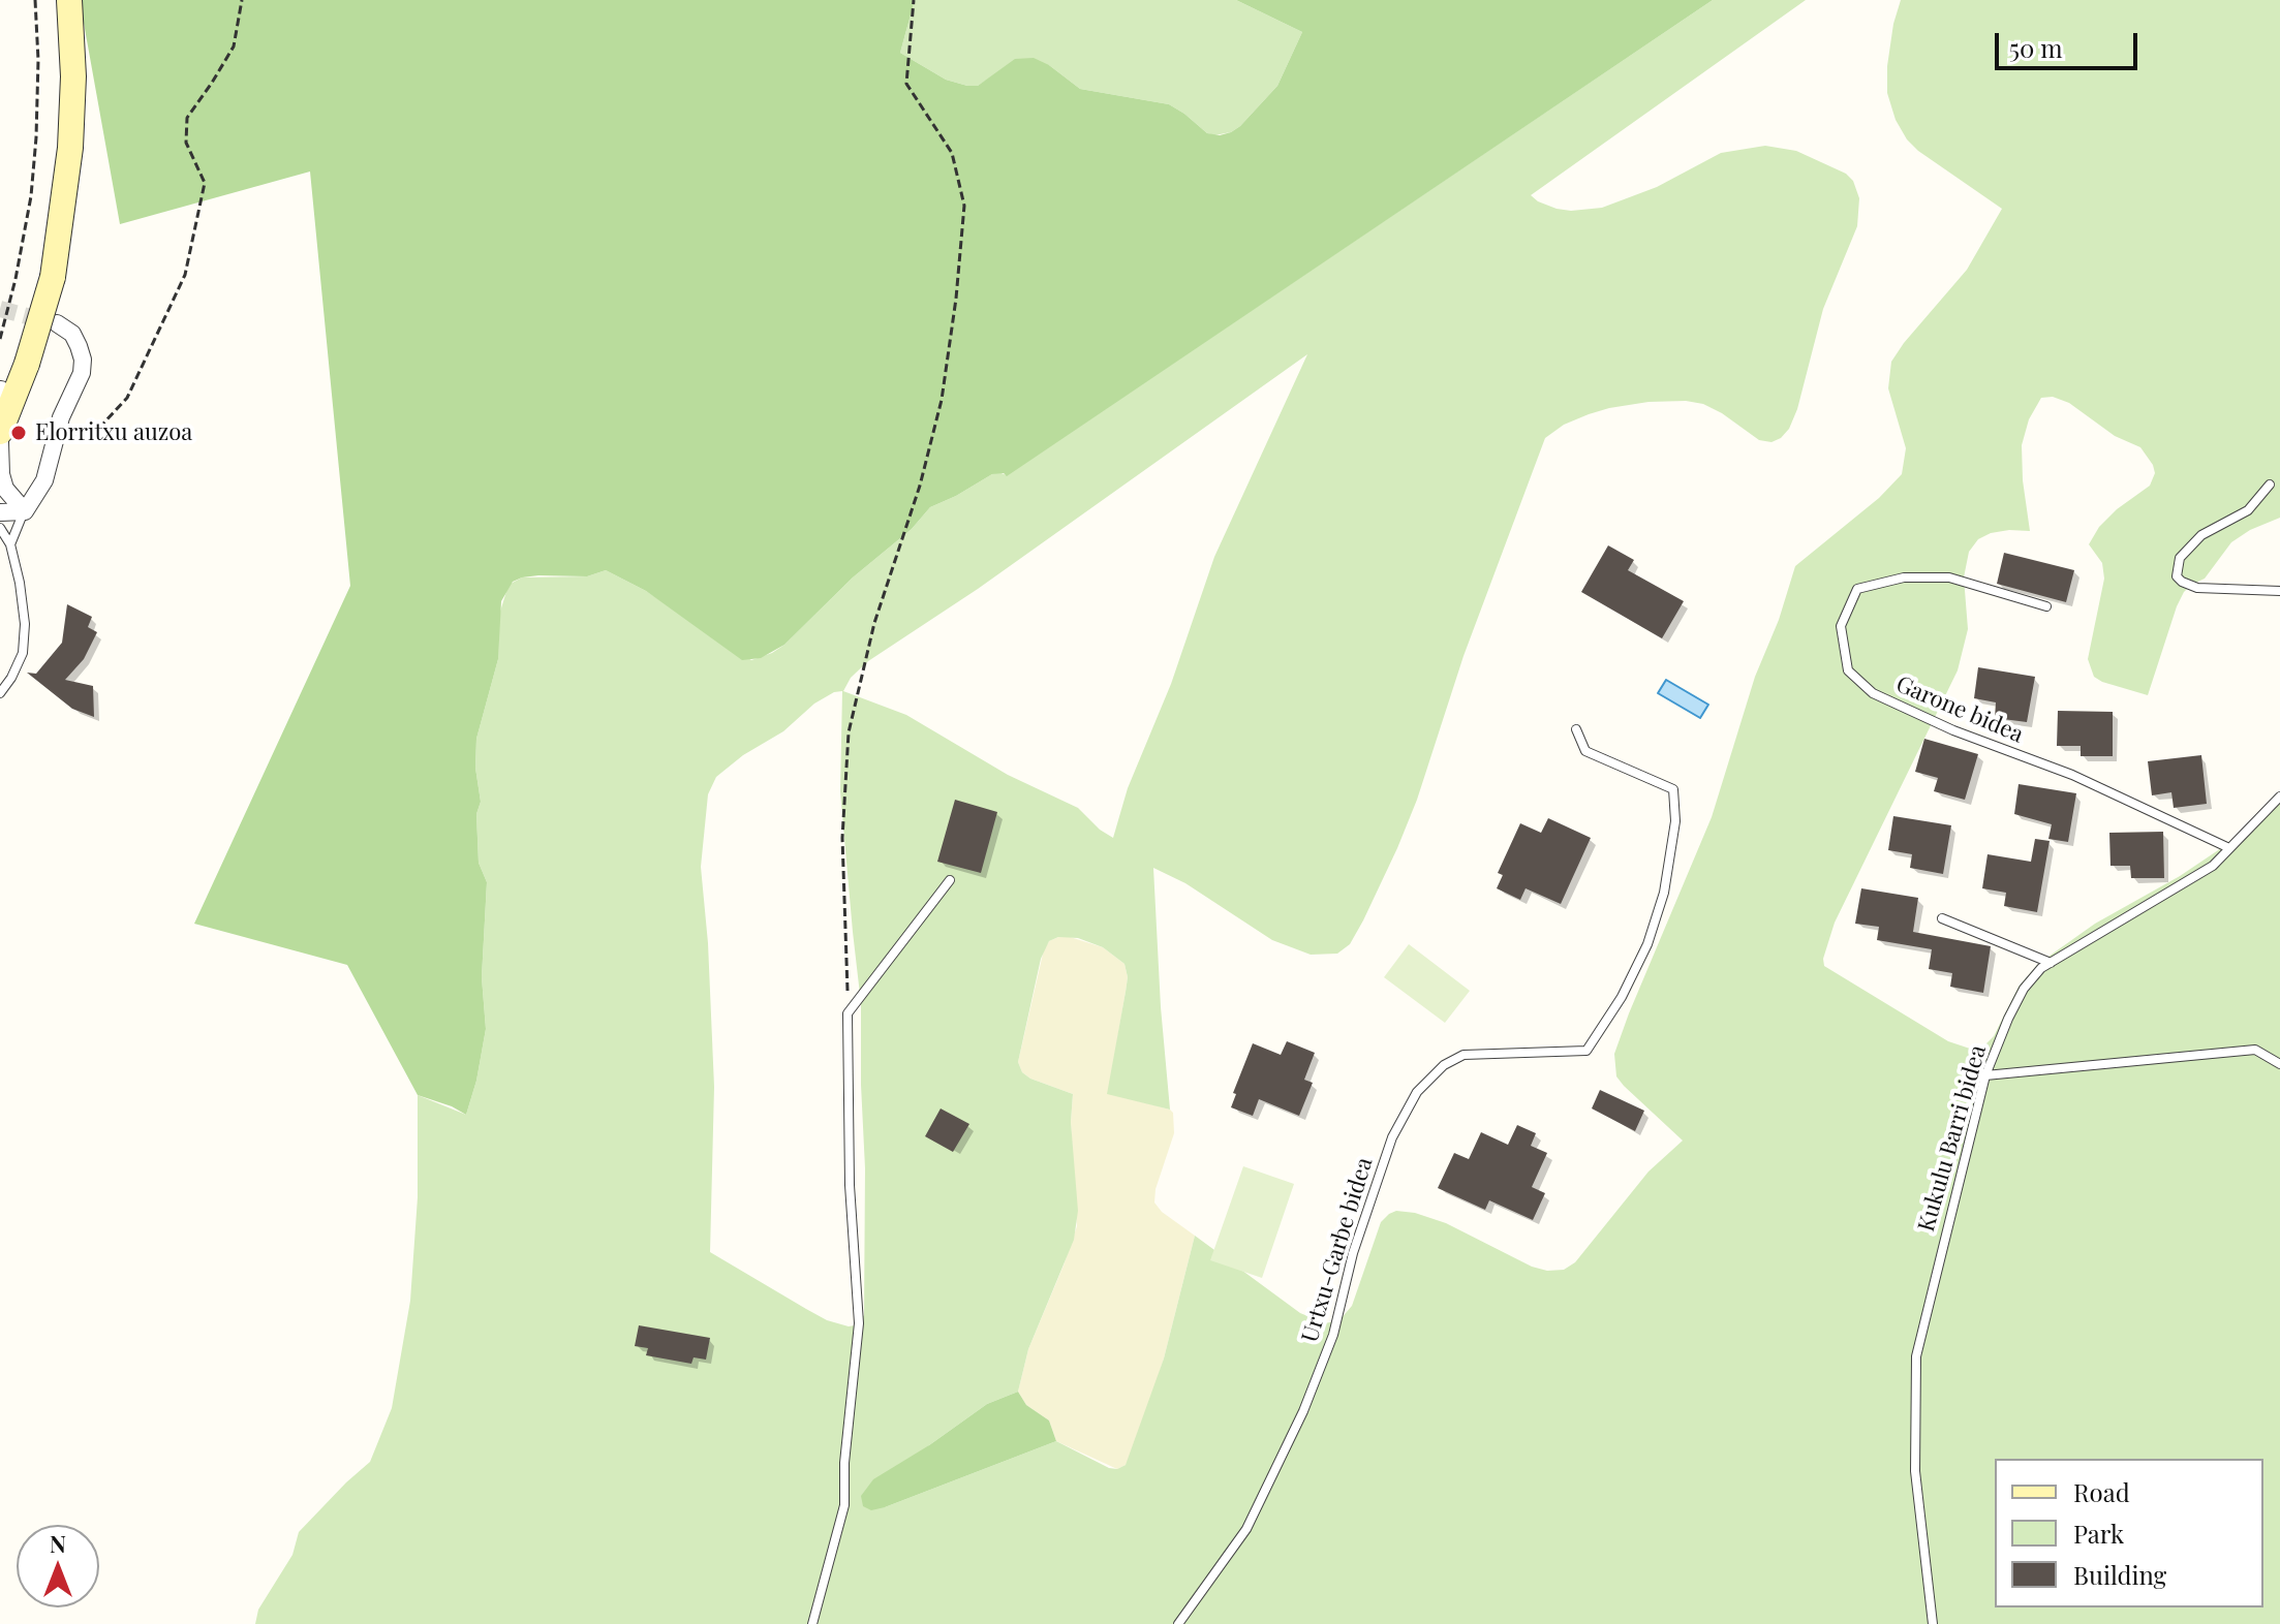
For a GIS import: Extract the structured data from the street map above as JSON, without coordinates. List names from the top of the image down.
{
  "streets": {
    "lane": ["Garone bidea", "Kukulu Barri bidea", "Urtxu-Garbe bidea"]
  },
  "crossings": [
    ["Garone bidea", "Kukulu Barri bidea"]
  ],
  "places": ["Elorritxu auzoa"],
  "legend": ["Road", "Park", "Building"],
  "scale_bar": "50 m",
  "north": "top"
}
